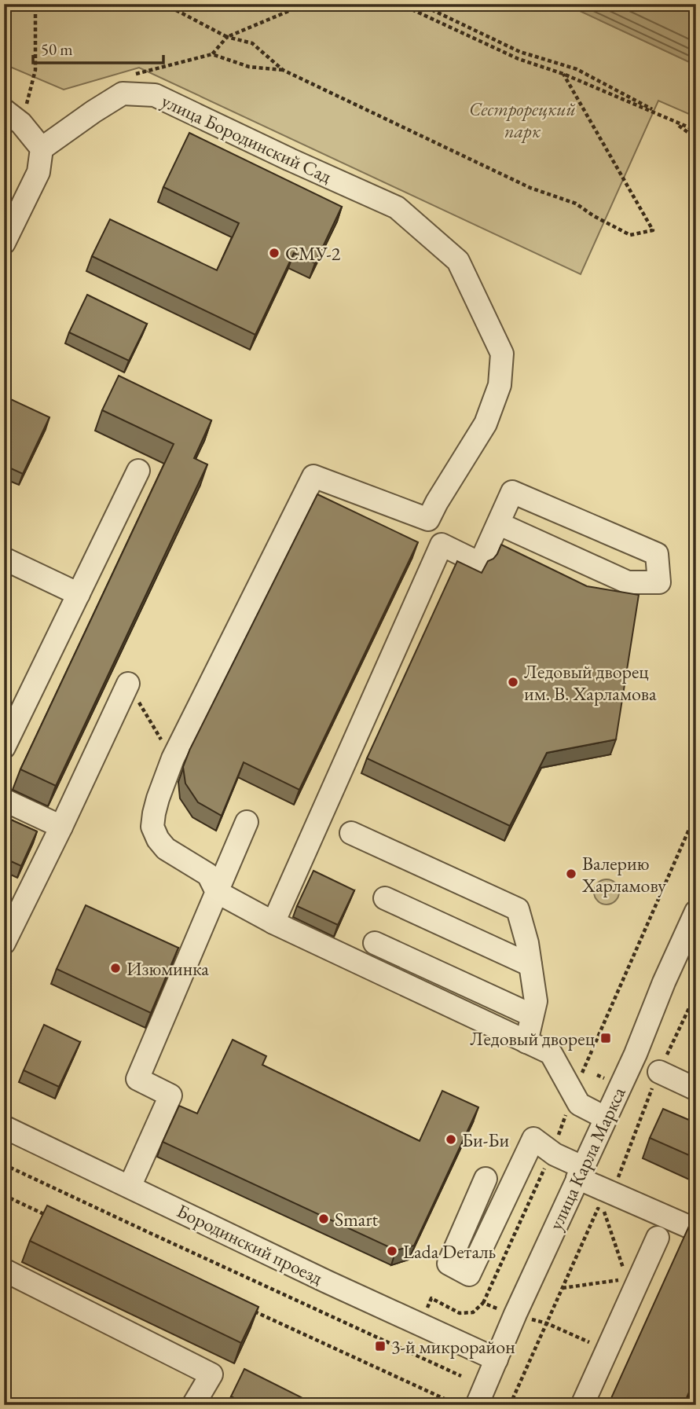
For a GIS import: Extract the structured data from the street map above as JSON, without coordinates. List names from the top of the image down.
{
  "streets": {
    "street": ["улица Бородинский Сад", "улица Карла Маркса", "Бородинский проезд"]
  },
  "crossings": [
    ["улица Карла Маркса", "Бородинский проезд"]
  ],
  "parks": ["Сестрорецкий парк"],
  "places": {
    "other": [
      "СМУ-2",
      "Ледовый дворец им. В. Харламова",
      "Валерию Харламову",
      "Изюминка",
      "Би-Би",
      "Smart",
      "Lada Dеталь"
    ],
    "transit": ["Ледовый дворец", "3-й микрорайон"]
  },
  "scale_bar": "50 m"
}
